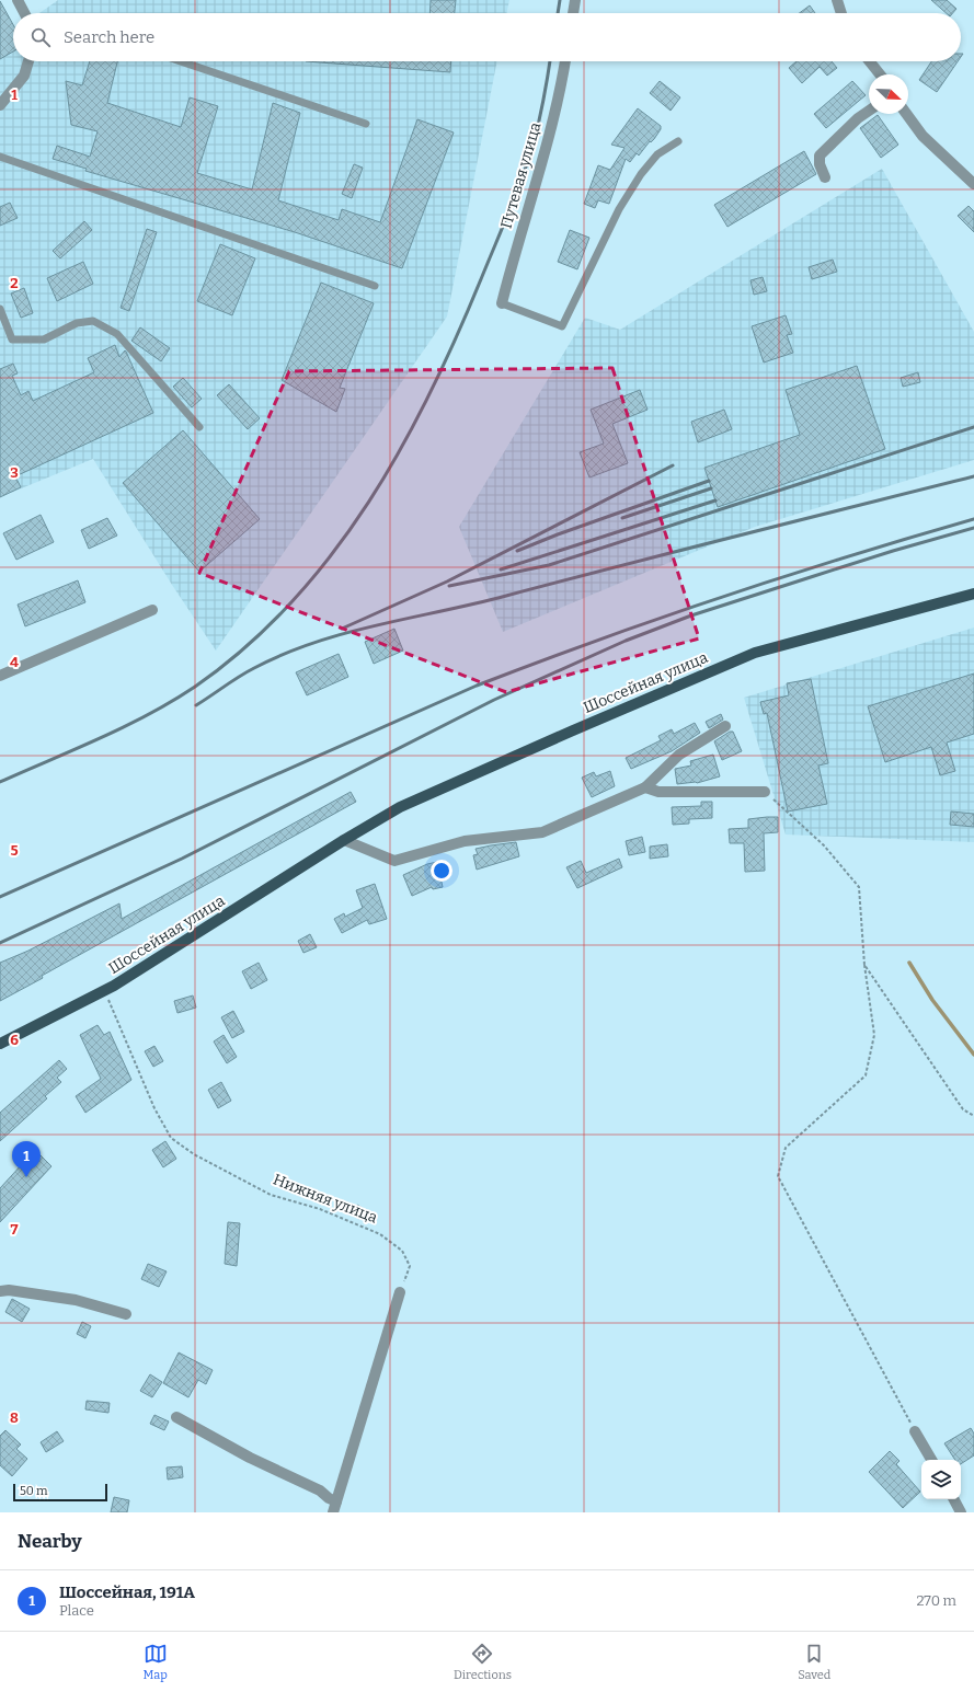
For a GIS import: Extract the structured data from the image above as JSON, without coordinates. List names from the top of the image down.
{
  "streets": {
    "main road": ["Шоссейная улица"],
    "street": ["Путевая улица"],
    "path": ["Нижняя улица"]
  },
  "crossings": [
    ["Шоссейная улица", "Нижняя улица"]
  ],
  "scale_bar": "50 m",
  "north": "bottom right",
  "page": {
    "search": "Search here",
    "pins": "1",
    "scale": "50 m",
    "heading": "Nearby",
    "list": [
      {
        "mark": "1",
        "name": "Шоссейная, 191А",
        "note": "Place",
        "value": "270 m"
      }
    ],
    "nav": ["Map", "Directions", "Saved"]
  },
  "grid": {
    "rows": [
      "1",
      "2",
      "3",
      "4",
      "5",
      "6",
      "7",
      "8"
    ]
  }
}
